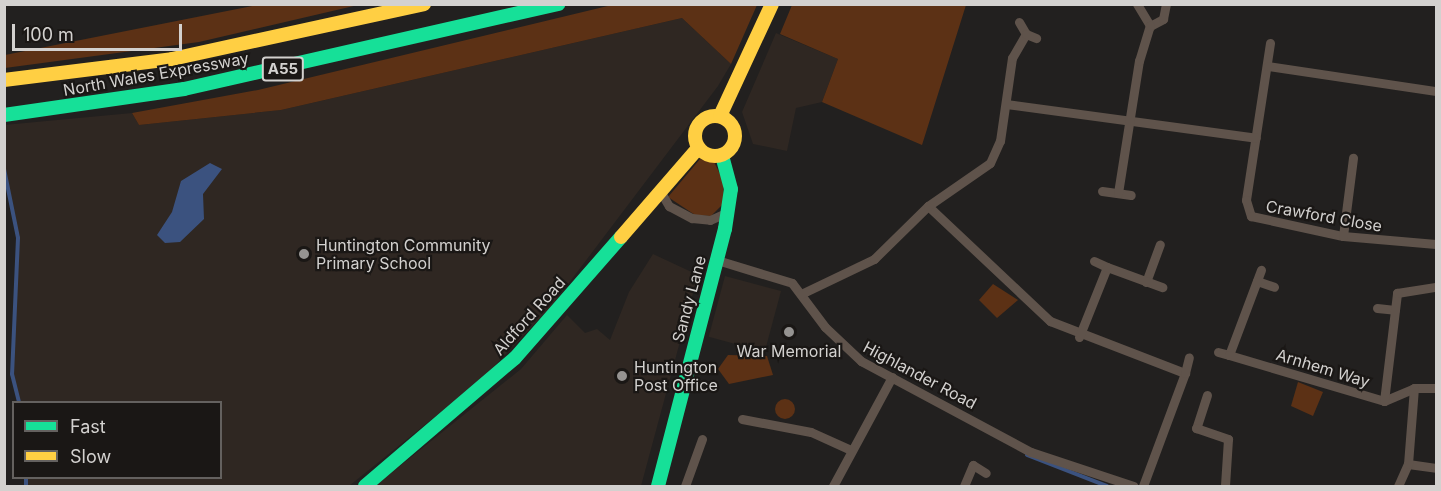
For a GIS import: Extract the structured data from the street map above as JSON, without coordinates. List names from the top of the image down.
{
  "streets": {
    "main road": [
      "A55",
      "North Wales Expressway",
      "Sandy Lane",
      "Aldford Road"
    ],
    "street": ["Crawford Close", "Arnhem Way", "Highlander Road"]
  },
  "crossings": [
    ["Sandy Lane", "Aldford Road"],
    ["Sandy Lane", "Highlander Road"]
  ],
  "places": ["Huntington Community Primary School", "War Memorial", "Huntington Post Office"],
  "legend": ["Fast", "Slow"],
  "scale_bar": "100 m"
}
